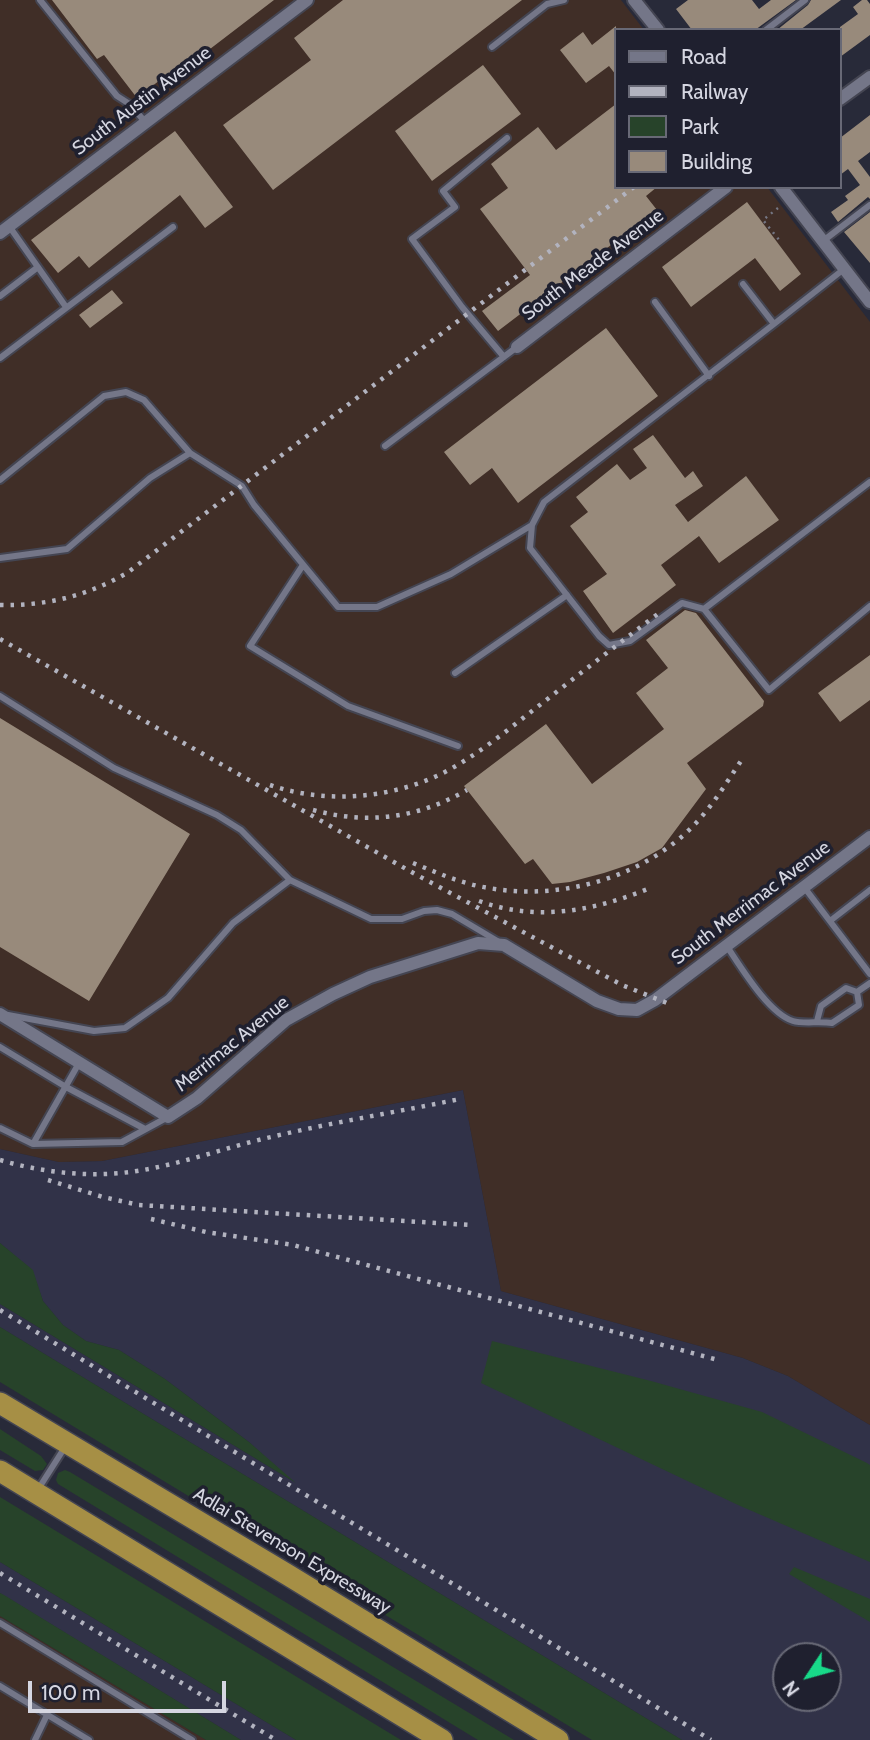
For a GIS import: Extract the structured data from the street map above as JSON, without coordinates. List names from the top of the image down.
{
  "streets": {
    "highway": ["Adlai Stevenson Expressway"],
    "street": [
      "South Austin Avenue",
      "South Meade Avenue",
      "South Merrimac Avenue",
      "Merrimac Avenue"
    ]
  },
  "crossings": [
    ["South Merrimac Avenue", "Merrimac Avenue"]
  ],
  "legend": [
    "Road",
    "Railway",
    "Park",
    "Building"
  ],
  "scale_bar": "100 m",
  "north": "bottom left"
}
